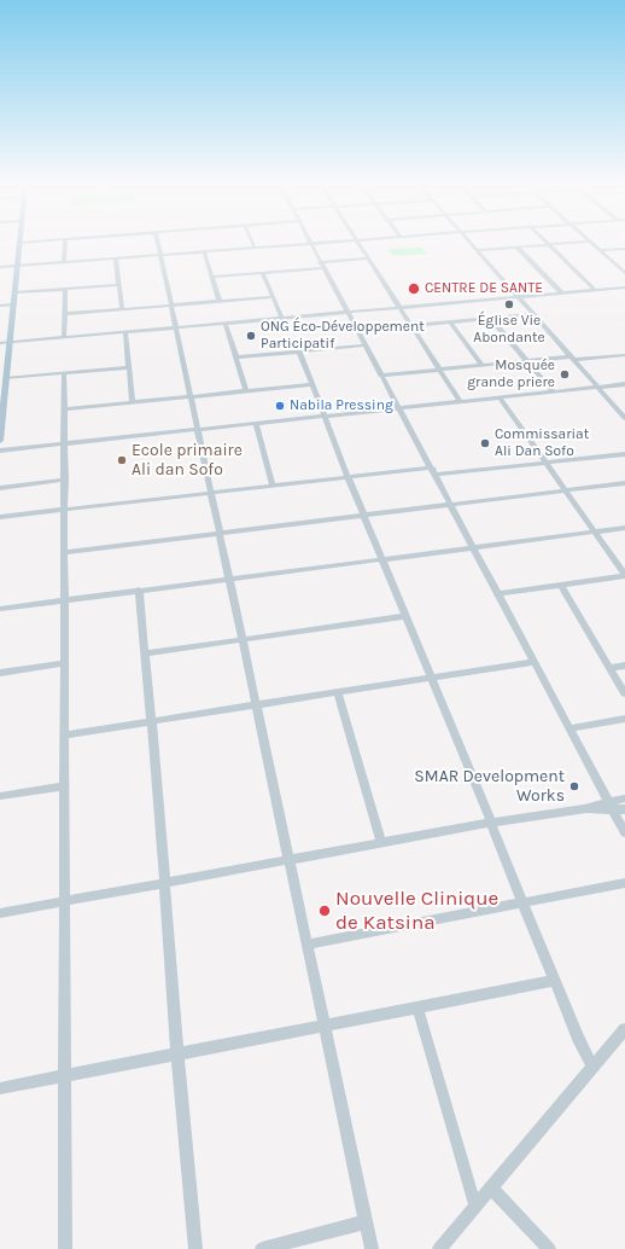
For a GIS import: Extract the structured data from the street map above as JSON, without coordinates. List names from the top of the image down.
{
  "places": [
    "CENTRE DE SANTE",
    "Église Vie Abondante",
    "ONG Éco-Développement Participatif",
    "Mosquée grande priere",
    "Nabila Pressing",
    "Commissariat Ali Dan Sofo",
    "Ecole primaire Ali dan Sofo",
    "SMAR Development Works",
    "Nouvelle Clinique de Katsina"
  ]
}
